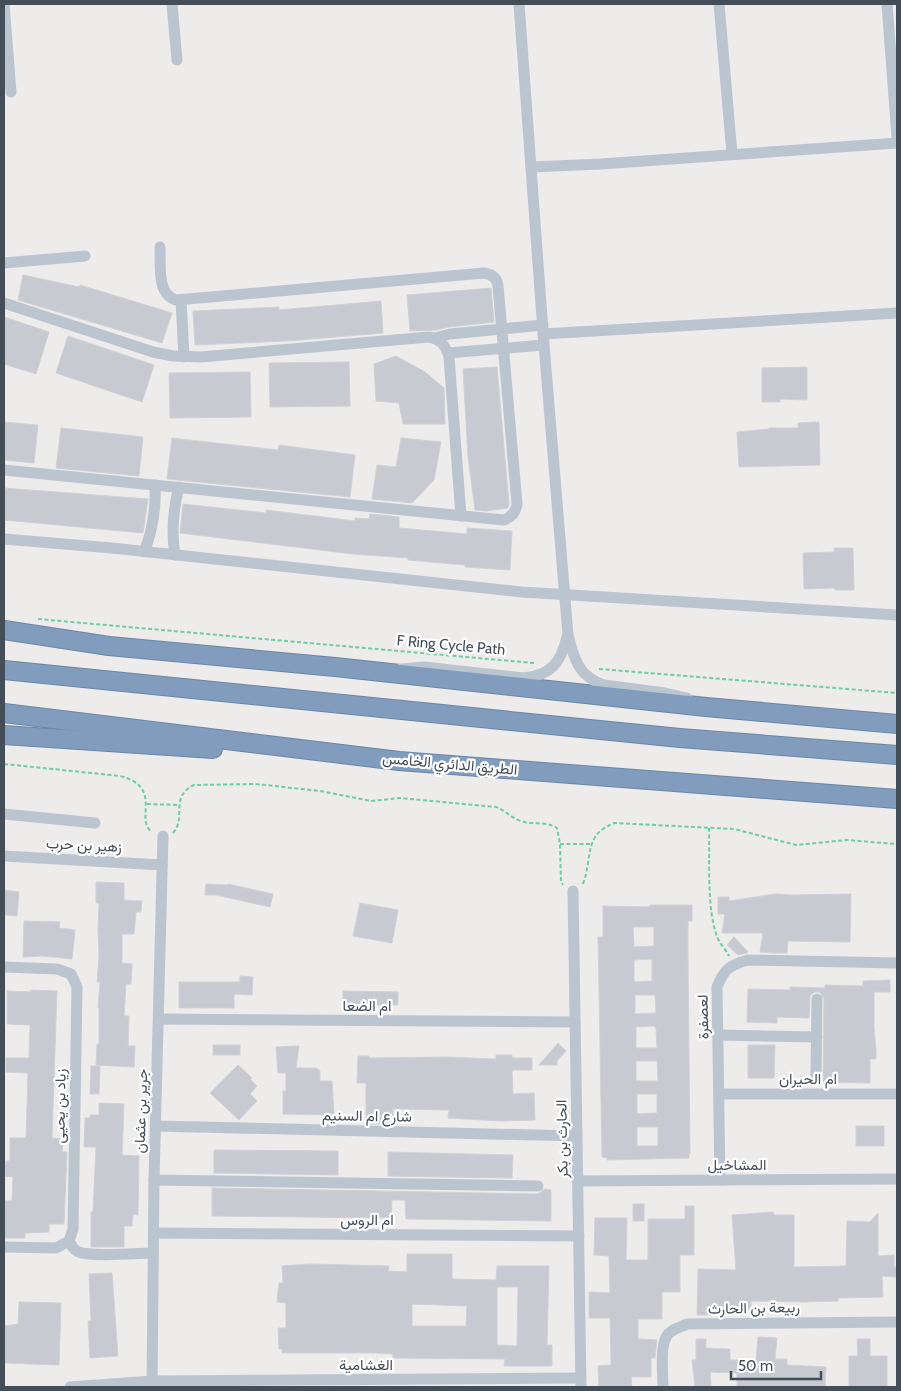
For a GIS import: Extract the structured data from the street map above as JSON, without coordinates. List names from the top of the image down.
{
  "streets": {
    "highway": ["الطريق الدائري الخامس"],
    "street": [
      "زهير بن حرب",
      "ام الضعا",
      "لعصفرة",
      "ام الحيران",
      "زياد بن يحيى",
      "جرير بن عثمان",
      "شارع ام السنيم",
      "الحارث بن بكر",
      "المشاخيل",
      "ام الروس",
      "ربيعة بن الحارث",
      "الغشامية"
    ],
    "path": ["F Ring Cycle Path"]
  },
  "crossings": [
    ["زهير بن حرب", "جرير بن عثمان"],
    ["ام الضعا", "جرير بن عثمان"],
    ["ام الضعا", "الحارث بن بكر"],
    ["لعصفرة", "ام الحيران"],
    ["لعصفرة", "المشاخيل"],
    ["جرير بن عثمان", "شارع ام السنيم"],
    ["جرير بن عثمان", "ام الروس"],
    ["جرير بن عثمان", "الغشامية"],
    ["شارع ام السنيم", "الحارث بن بكر"],
    ["الحارث بن بكر", "المشاخيل"],
    ["الحارث بن بكر", "ام الروس"],
    ["الحارث بن بكر", "الغشامية"]
  ],
  "scale_bar": "50 m"
}
